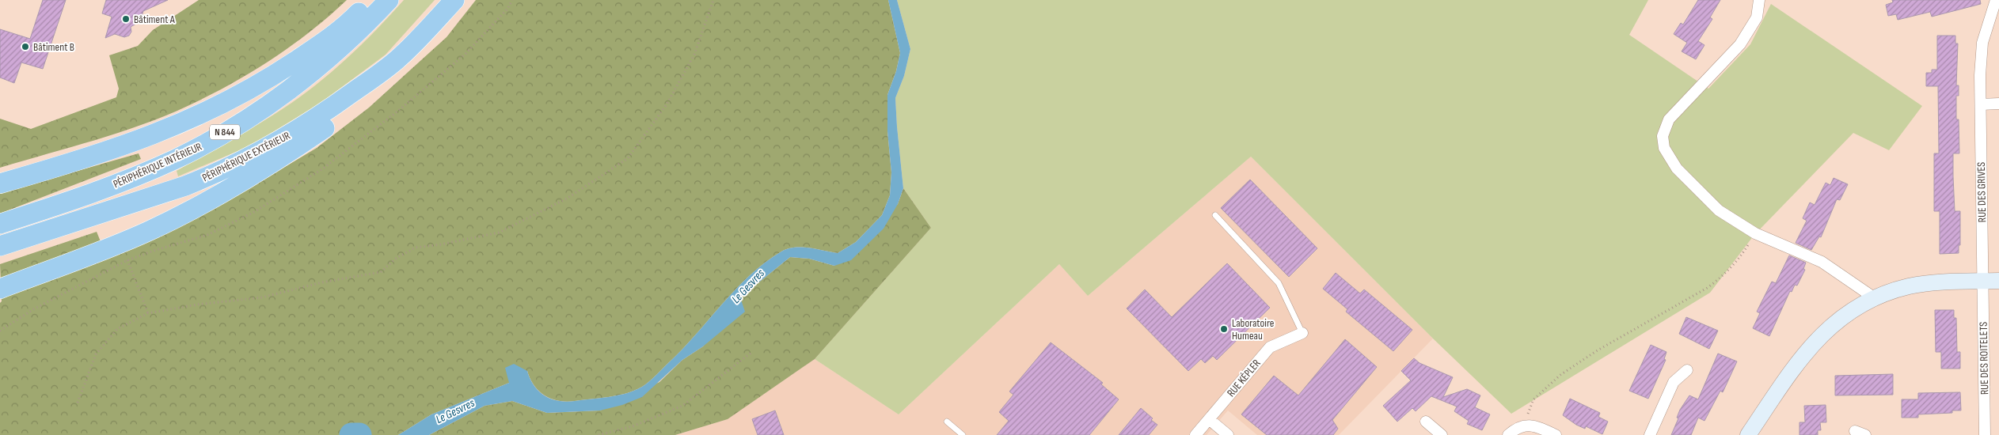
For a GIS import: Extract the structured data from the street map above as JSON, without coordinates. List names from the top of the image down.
{
  "streets": {
    "highway": ["N 844", "PÉRIPHÉRIQUE EXTÉRIEUR", "PÉRIPHÉRIQUE INTÉRIEUR"],
    "street": ["RUE DES GRIVES", "RUE DES ROITELETS", "RUE KÉPLER"]
  },
  "crossings": [
    ["RUE DES GRIVES", "RUE DES ROITELETS"]
  ],
  "water": ["Le Gesvres"],
  "places": ["Bâtiment A", "Bâtiment B", "Laboratoire Humeau"]
}
